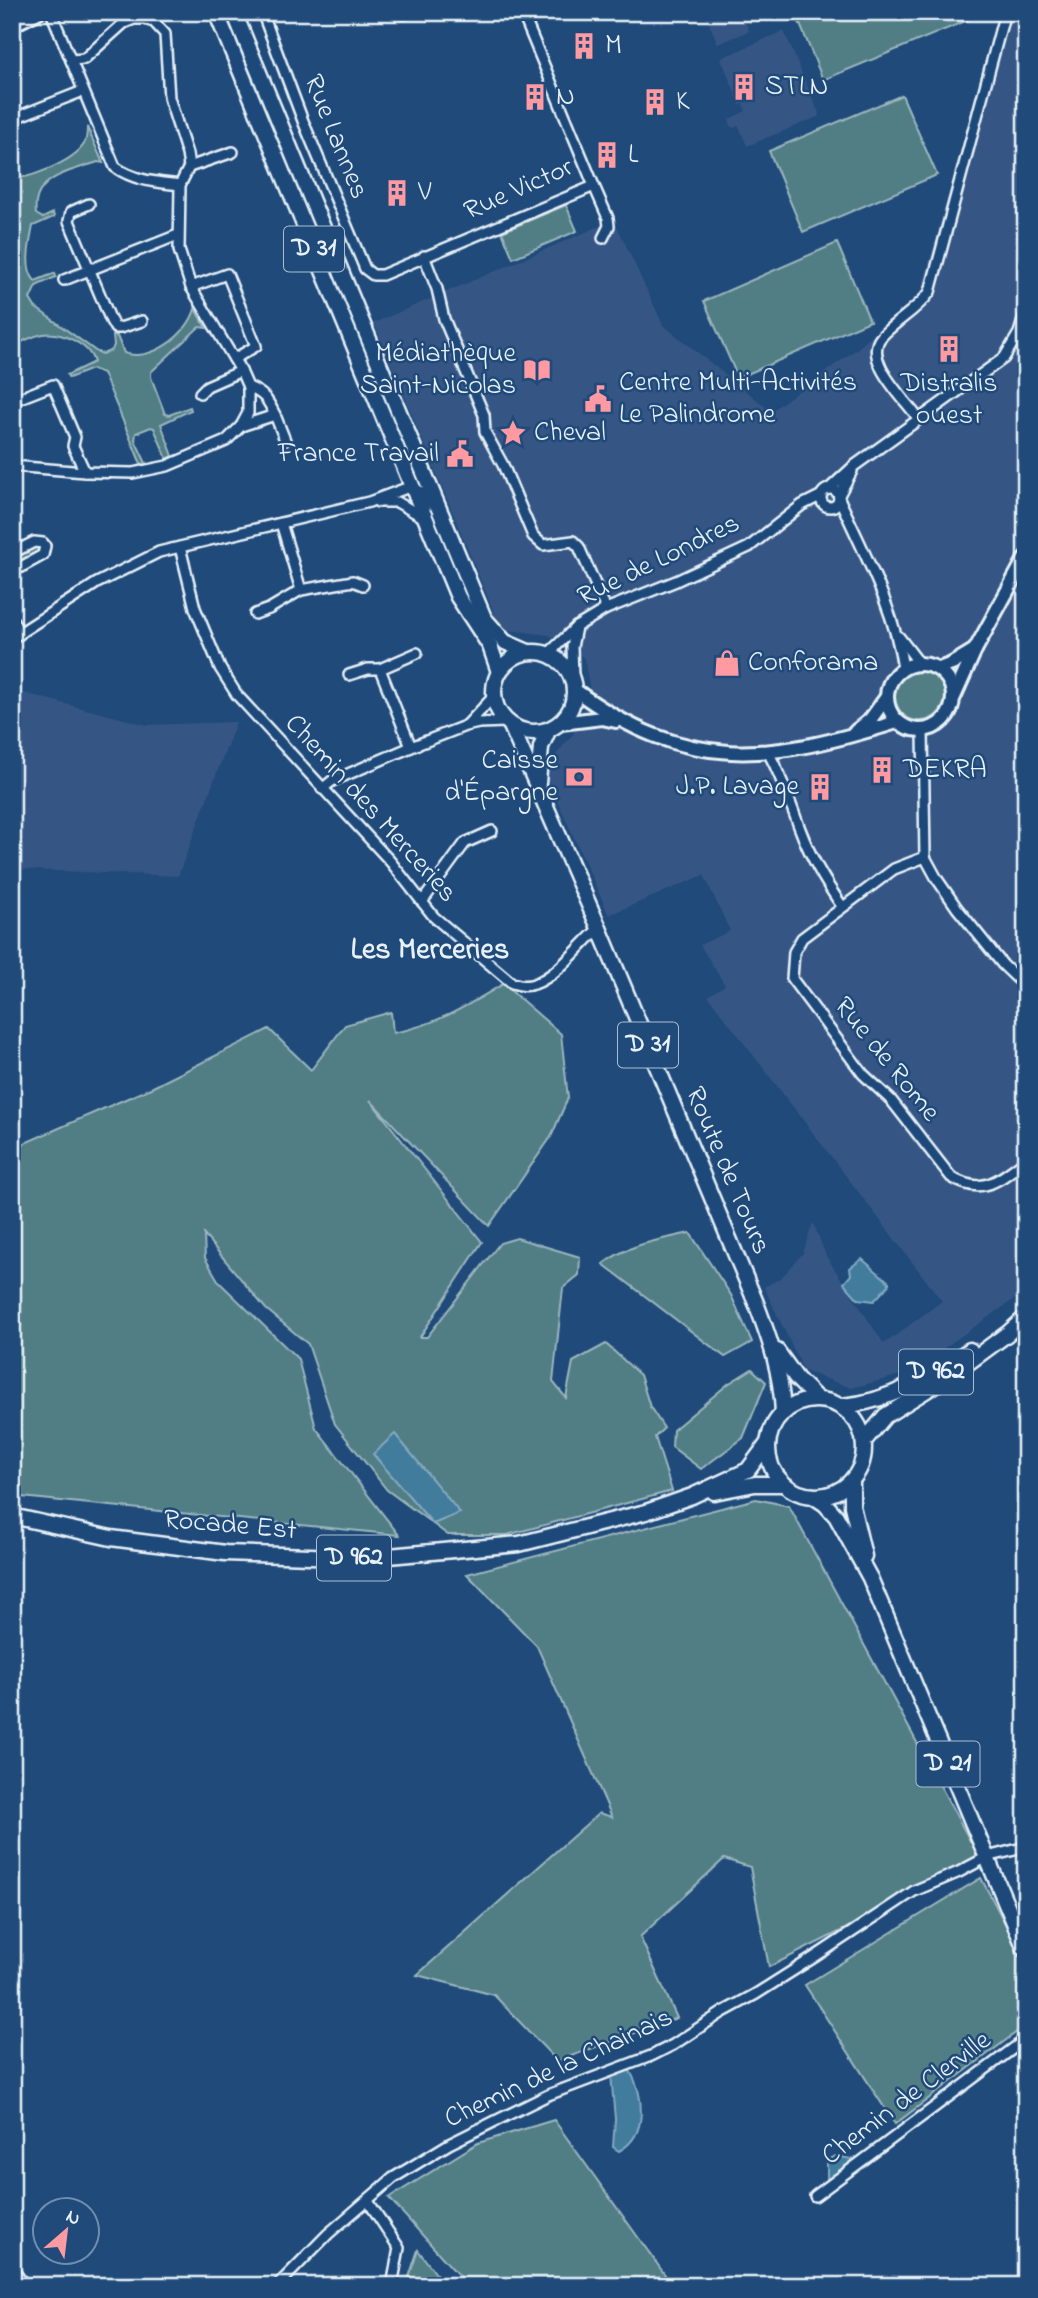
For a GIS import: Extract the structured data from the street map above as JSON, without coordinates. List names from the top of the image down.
{
  "streets": {
    "main road": [
      "D 31",
      "Route de Tours",
      "D 962",
      "Rocade Est",
      "D 21"
    ],
    "street": [
      "Rue Lannes",
      "Rue Victor",
      "Rue de Londres",
      "Chemin des Merceries",
      "Rue de Rome",
      "Chemin de la Chainais",
      "Chemin de Clerville"
    ]
  },
  "crossings": [
    ["Rue Lannes", "Rue Victor"],
    ["D 31", "Rue de Londres"],
    ["D 31", "Route de Tours"],
    ["Rue de Londres", "Route de Tours"],
    ["Chemin des Merceries", "Route de Tours"],
    ["Route de Tours", "D 962"],
    ["Route de Tours", "Rocade Est"],
    ["Route de Tours", "D 21"],
    ["D 962", "Rocade Est"],
    ["D 962", "D 21"],
    ["Rocade Est", "D 21"],
    ["D 21", "Chemin de la Chainais"]
  ],
  "districts": ["Les Merceries"],
  "places": {
    "building": [
      "M",
      "STLN",
      "N",
      "K",
      "L",
      "V",
      "Distralis ouest",
      "DEKRA",
      "J.P. Lavage"
    ],
    "library": ["Médiathèque Saint-Nicolas"],
    "public building": ["Centre Multi-Activités Le Palindrome", "France Travail"],
    "place": ["Cheval"],
    "shop": ["Conforama"],
    "bank": ["Caisse d'Épargne"]
  },
  "north": "top right"
}
